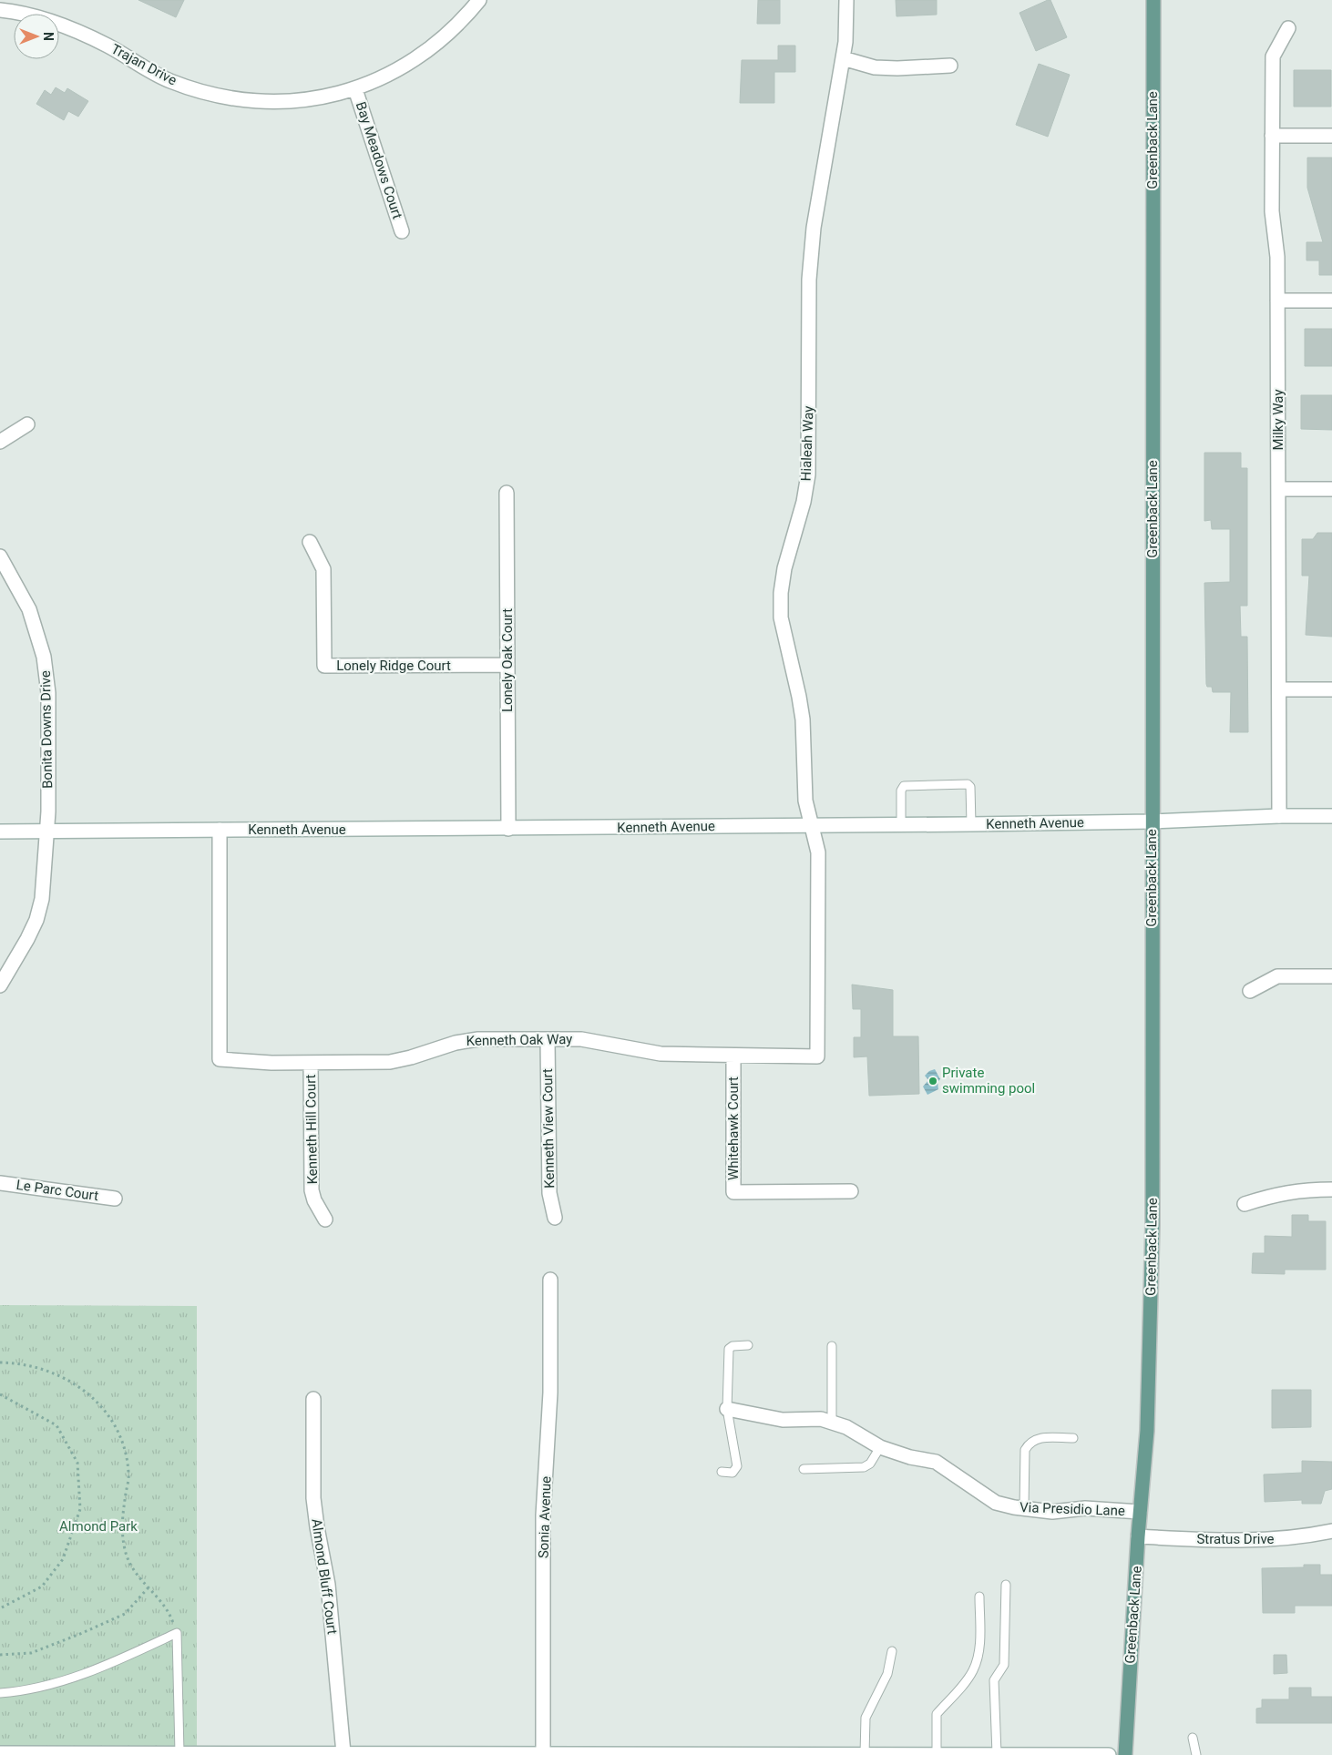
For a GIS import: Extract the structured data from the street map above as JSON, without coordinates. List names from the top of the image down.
{
  "streets": {
    "main road": ["Greenback Lane"],
    "street": [
      "Trajan Drive",
      "Bay Meadows Court",
      "Milky Way",
      "Hialeah Way",
      "Lonely Oak Court",
      "Lonely Ridge Court",
      "Bonita Downs Drive",
      "Kenneth Avenue",
      "Kenneth Oak Way",
      "Kenneth View Court",
      "Whitehawk Court",
      "Kenneth Hill Court",
      "Le Parc Court",
      "Via Presidio Lane",
      "Sonia Avenue",
      "Stratus Drive",
      "Almond Bluff Court"
    ]
  },
  "crossings": [
    ["Trajan Drive", "Bay Meadows Court"],
    ["Greenback Lane", "Kenneth Avenue"],
    ["Greenback Lane", "Via Presidio Lane"],
    ["Greenback Lane", "Stratus Drive"],
    ["Milky Way", "Kenneth Avenue"],
    ["Hialeah Way", "Kenneth Avenue"],
    ["Hialeah Way", "Kenneth Oak Way"],
    ["Lonely Oak Court", "Lonely Ridge Court"],
    ["Lonely Oak Court", "Kenneth Avenue"],
    ["Bonita Downs Drive", "Kenneth Avenue"],
    ["Kenneth Avenue", "Kenneth Oak Way"],
    ["Kenneth Oak Way", "Kenneth View Court"],
    ["Kenneth Oak Way", "Whitehawk Court"],
    ["Kenneth Oak Way", "Kenneth Hill Court"]
  ],
  "parks": ["Almond Park"],
  "places": ["Private swimming pool"],
  "north": "right"
}
